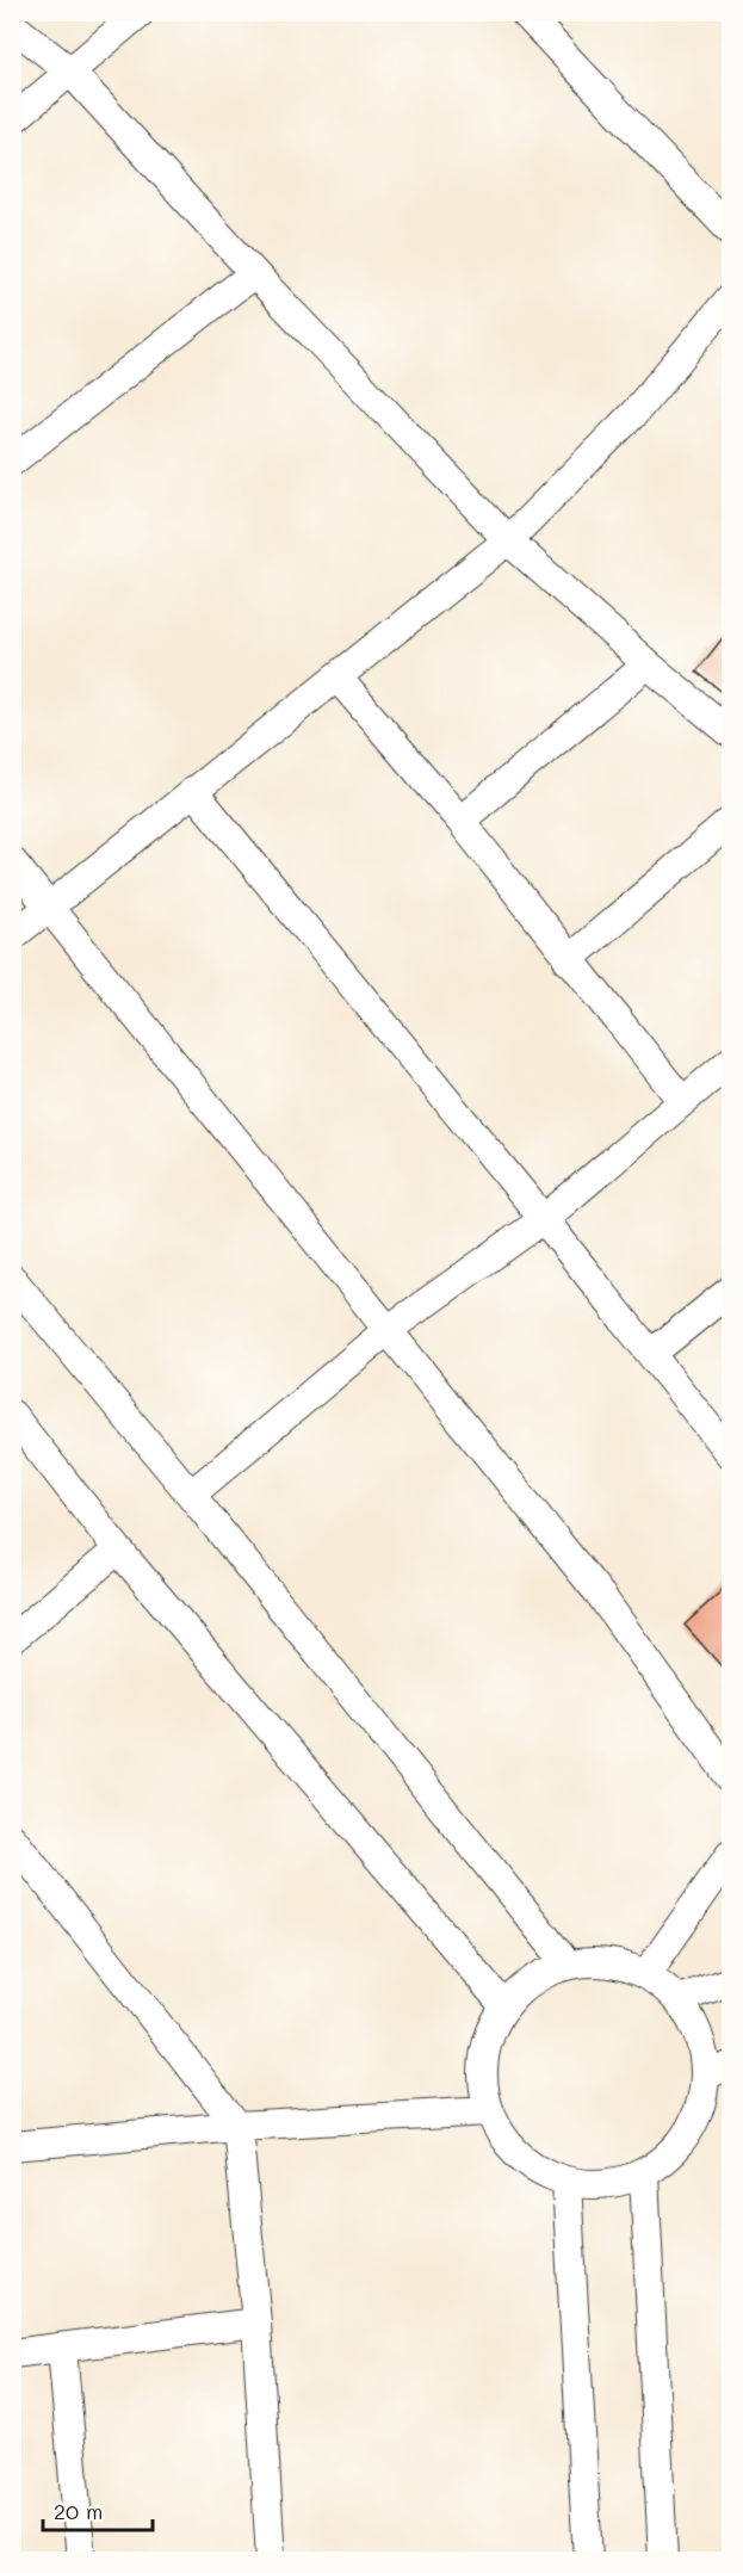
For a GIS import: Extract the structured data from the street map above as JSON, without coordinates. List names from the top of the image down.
{
  "scale_bar": "20 m"
}
